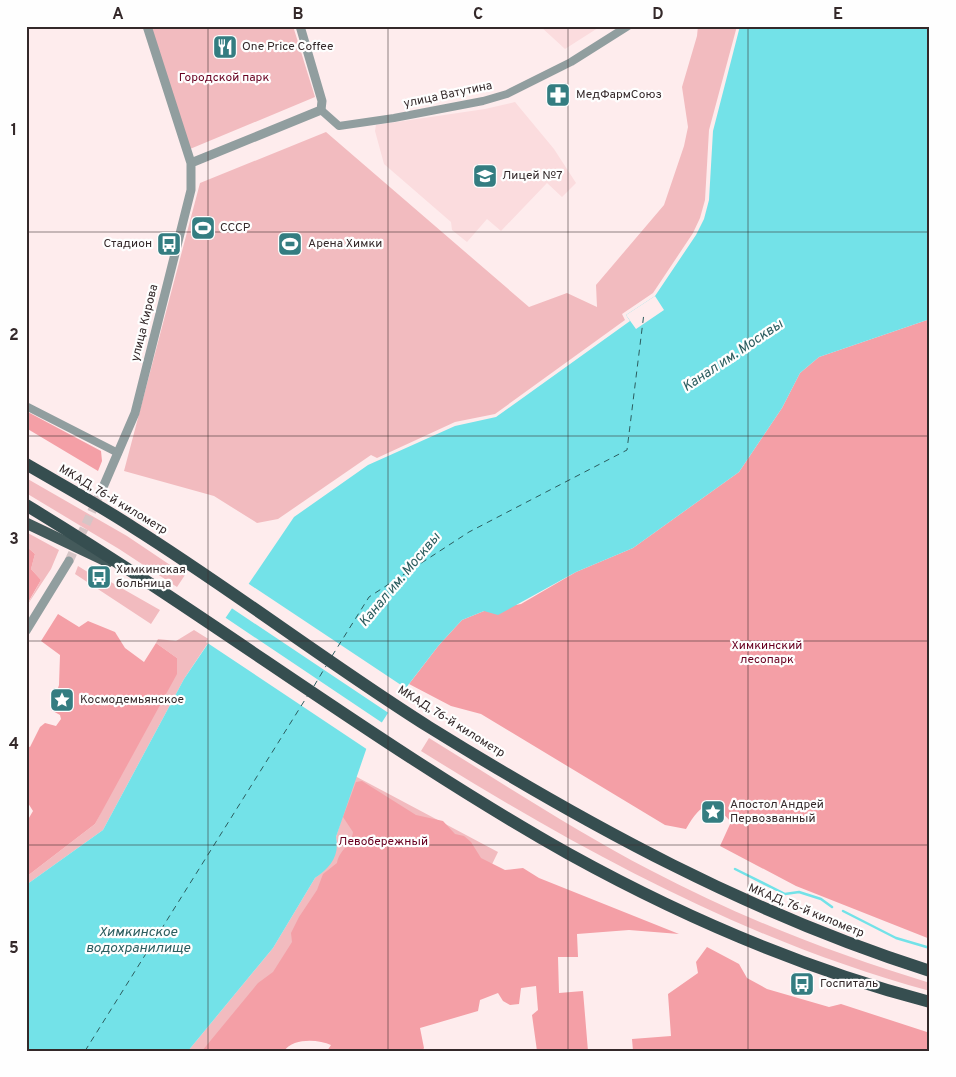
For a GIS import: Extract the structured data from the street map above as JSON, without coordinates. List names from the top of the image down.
{
  "streets": {
    "highway": ["МКАД, 76-й километр"],
    "street": ["улица Ватутина", "улица Кирова"]
  },
  "water": ["Канал им. Москвы", "Химкинское водохранилище"],
  "parks": ["Городской парк", "Химкинский лесопарк", "Левобережный"],
  "places": {
    "restaurant": ["One Price Coffee"],
    "pharmacy": ["МедФармСоюз"],
    "school or university": ["Лицей №7"],
    "sports": ["СССР", "Арена Химки"],
    "bus stop": ["Стадион", "Химкинская больница", "Госпиталь"],
    "place": ["Космодемьянское", "Апостол Андрей Первозванный"]
  },
  "grid": {
    "columns": [
      "A",
      "B",
      "C",
      "D",
      "E"
    ],
    "rows": [
      "1",
      "2",
      "3",
      "4",
      "5"
    ]
  }
}
